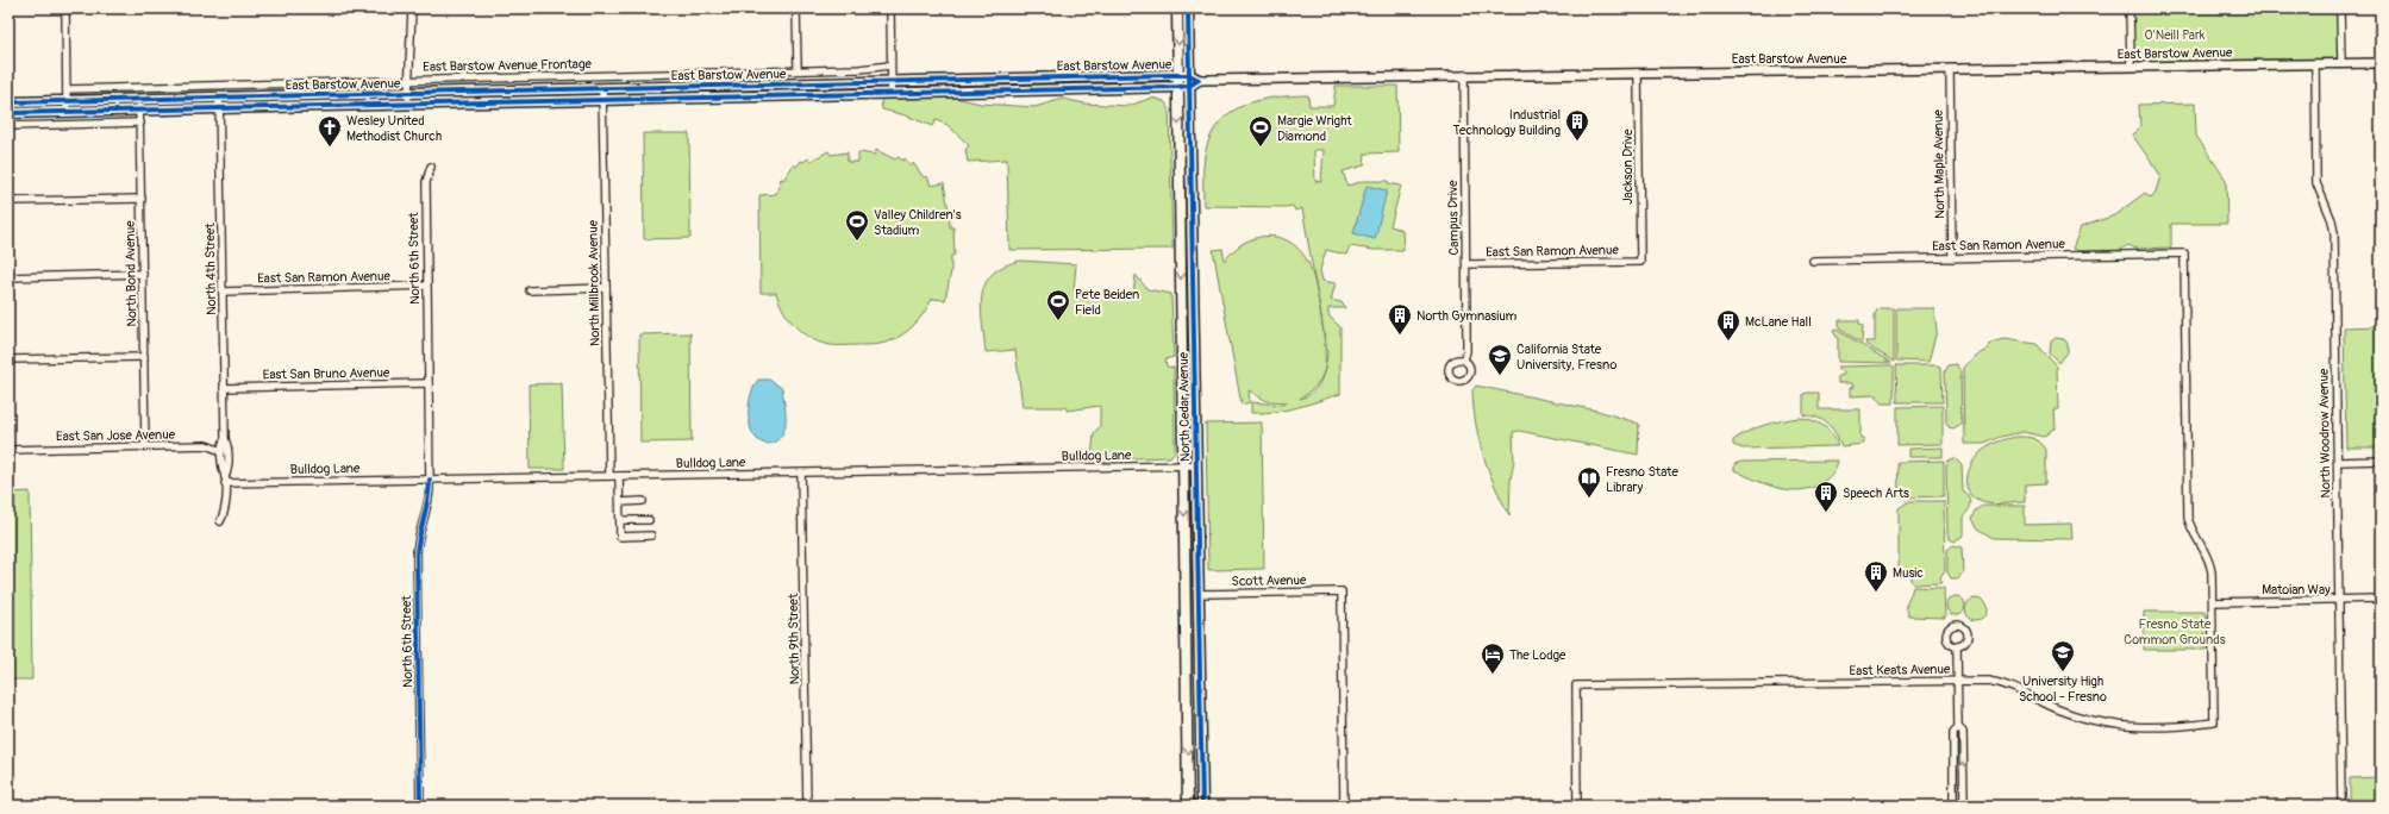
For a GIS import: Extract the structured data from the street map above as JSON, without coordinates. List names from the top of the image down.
{
  "streets": {
    "main road": ["East Barstow Avenue", "North Cedar Avenue"],
    "street": [
      "East Barstow Avenue Frontage",
      "North Maple Avenue",
      "Jackson Drive",
      "Campus Drive",
      "East San Ramon Avenue",
      "North 6th Street",
      "North 4th Street",
      "North Bond Avenue",
      "North Millbrook Avenue",
      "East San Bruno Avenue",
      "North Woodrow Avenue",
      "East San Jose Avenue",
      "Bulldog Lane",
      "Scott Avenue",
      "Matoian Way",
      "North 9th Street",
      "East Keats Avenue"
    ]
  },
  "crossings": [
    ["East Barstow Avenue", "North Maple Avenue"],
    ["East Barstow Avenue", "Jackson Drive"],
    ["East Barstow Avenue", "Campus Drive"],
    ["East Barstow Avenue", "North 4th Street"],
    ["East Barstow Avenue", "North Bond Avenue"],
    ["East Barstow Avenue", "North Millbrook Avenue"],
    ["East Barstow Avenue", "North Cedar Avenue"],
    ["East Barstow Avenue", "North Woodrow Avenue"],
    ["North Maple Avenue", "East San Ramon Avenue"],
    ["Jackson Drive", "East San Ramon Avenue"],
    ["Campus Drive", "East San Ramon Avenue"],
    ["East San Ramon Avenue", "North 6th Street"],
    ["East San Ramon Avenue", "North 4th Street"],
    ["East San Ramon Avenue", "Matoian Way"],
    ["East San Ramon Avenue", "East Keats Avenue"],
    ["North 6th Street", "East San Bruno Avenue"],
    ["North 6th Street", "Bulldog Lane"],
    ["North 4th Street", "East San Bruno Avenue"],
    ["North 4th Street", "East San Jose Avenue"],
    ["North 4th Street", "Bulldog Lane"],
    ["North Bond Avenue", "East San Jose Avenue"],
    ["North Millbrook Avenue", "Bulldog Lane"],
    ["North Cedar Avenue", "Bulldog Lane"],
    ["North Cedar Avenue", "Scott Avenue"],
    ["North Woodrow Avenue", "Matoian Way"],
    ["Bulldog Lane", "North 9th Street"],
    ["Matoian Way", "East Keats Avenue"]
  ],
  "parks": ["O'Neill Park", "Fresno State Common Grounds"],
  "places": {
    "building": [
      "Industrial Technology Building",
      "North Gymnasium",
      "McLane Hall",
      "Speech Arts",
      "Music"
    ],
    "church": ["Wesley United Methodist Church"],
    "sports": ["Margie Wright Diamond", "Valley Children's Stadium", "Pete Beiden Field"],
    "school or university": ["California State University, Fresno", "University High School - Fresno"],
    "library": ["Fresno State Library"],
    "hotel": ["The Lodge"]
  }
}
